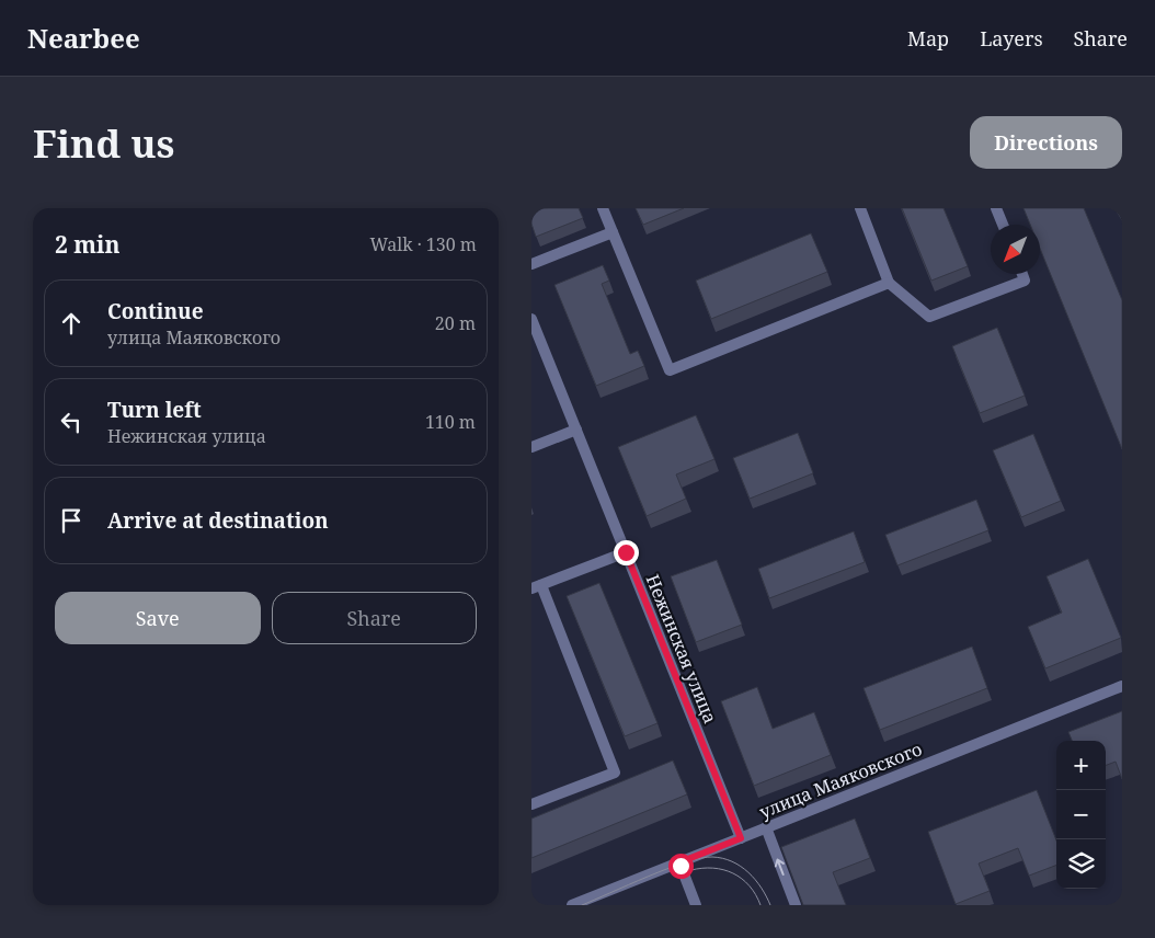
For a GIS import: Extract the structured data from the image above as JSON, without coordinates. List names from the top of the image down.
{
  "streets": {
    "street": ["Нежинская улица", "улица Маяковского"]
  },
  "crossings": [
    ["Нежинская улица", "улица Маяковского"]
  ],
  "north": "bottom left",
  "page": {
    "header": "Nearbee",
    "nav": ["Map", "Layers", "Share"],
    "buttons": [
      "Directions",
      ["Save", "Share"]
    ],
    "title": "Find us",
    "heading": ["2 min", "Walk · 130 m"],
    "list": [
      ["Continue", "улица Маяковского", "20 m"],
      ["Turn left", "Нежинская улица", "110 m"],
      "Arrive at destination"
    ],
    "map_buttons": ["+", "−"]
  }
}
